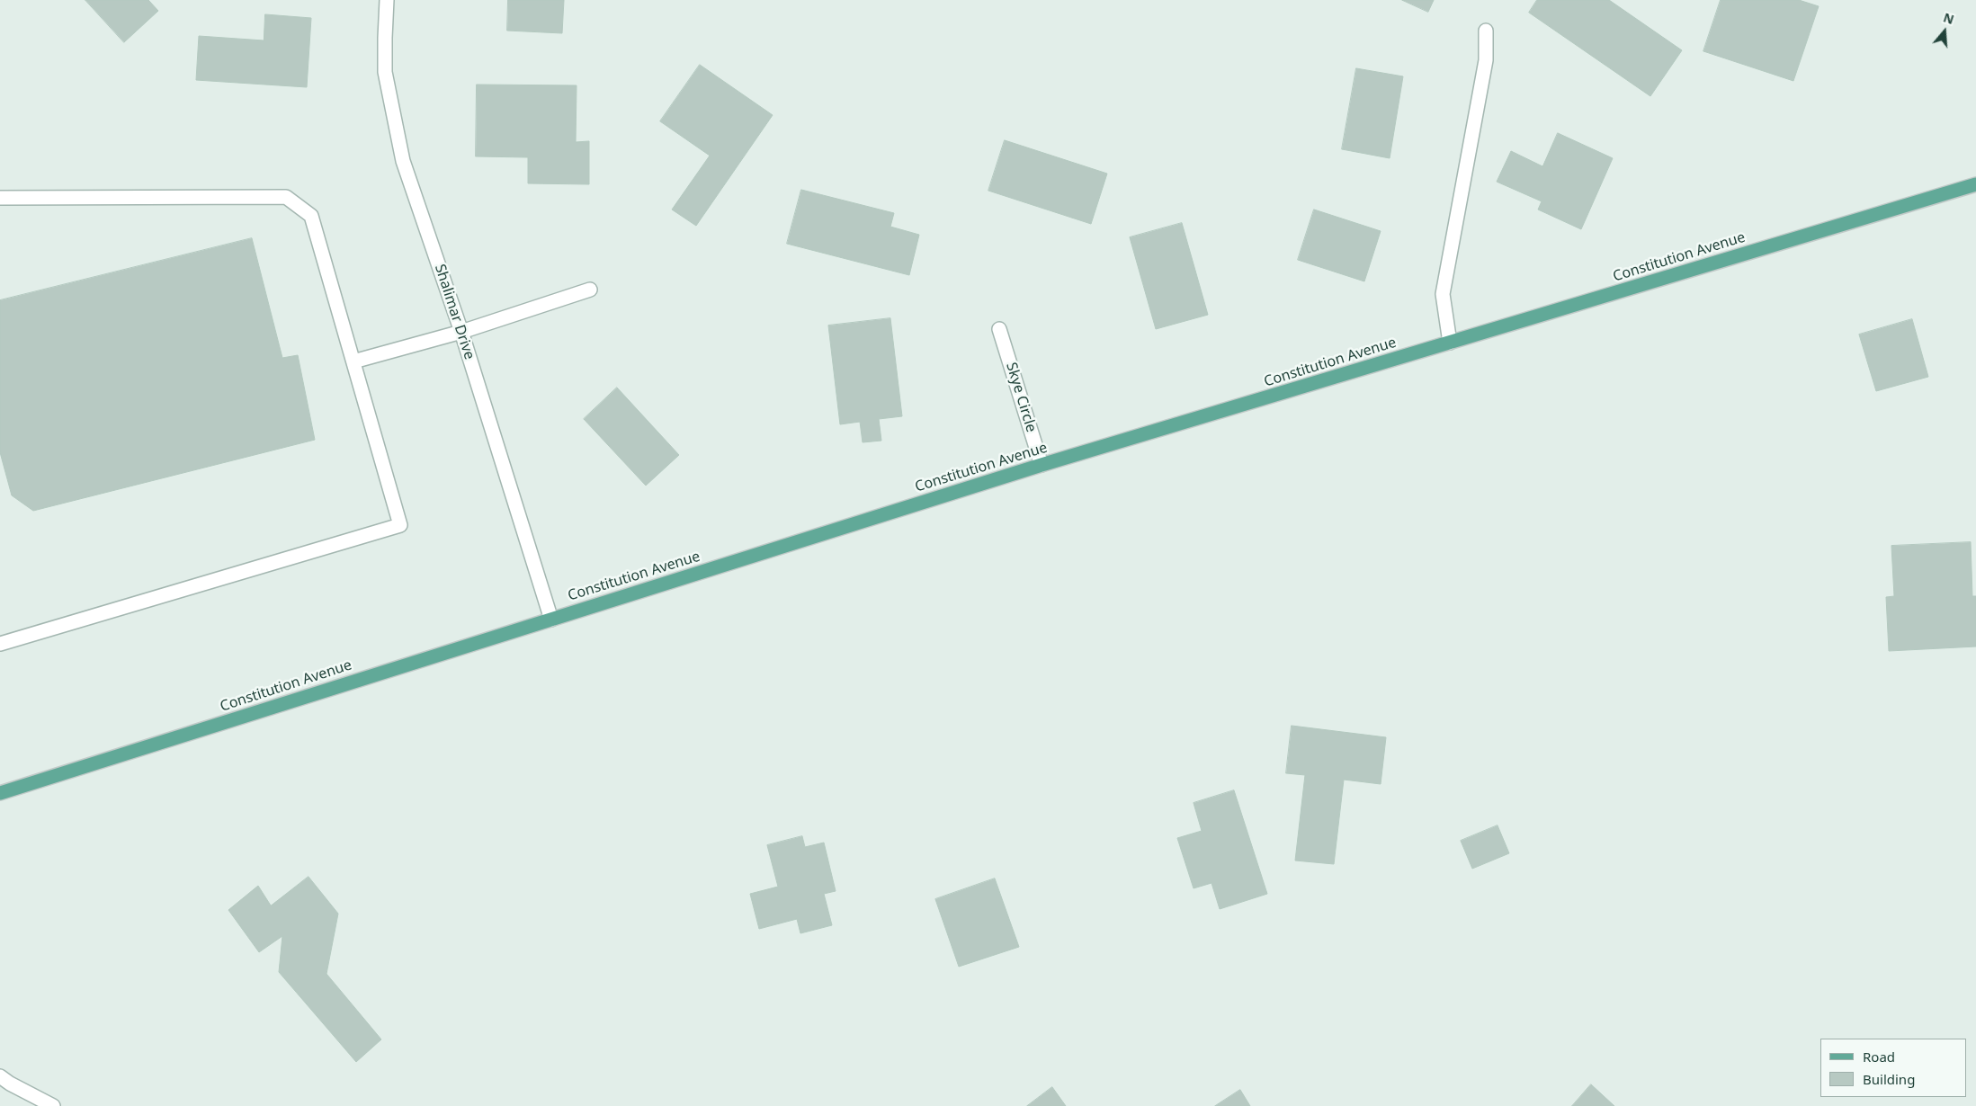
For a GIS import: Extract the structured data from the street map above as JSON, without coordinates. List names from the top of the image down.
{
  "streets": {
    "main road": ["Constitution Avenue"],
    "street": ["Shalimar Drive", "Skye Circle"]
  },
  "crossings": [
    ["Constitution Avenue", "Shalimar Drive"],
    ["Constitution Avenue", "Skye Circle"]
  ],
  "legend": ["Road", "Building"],
  "north": "top"
}
